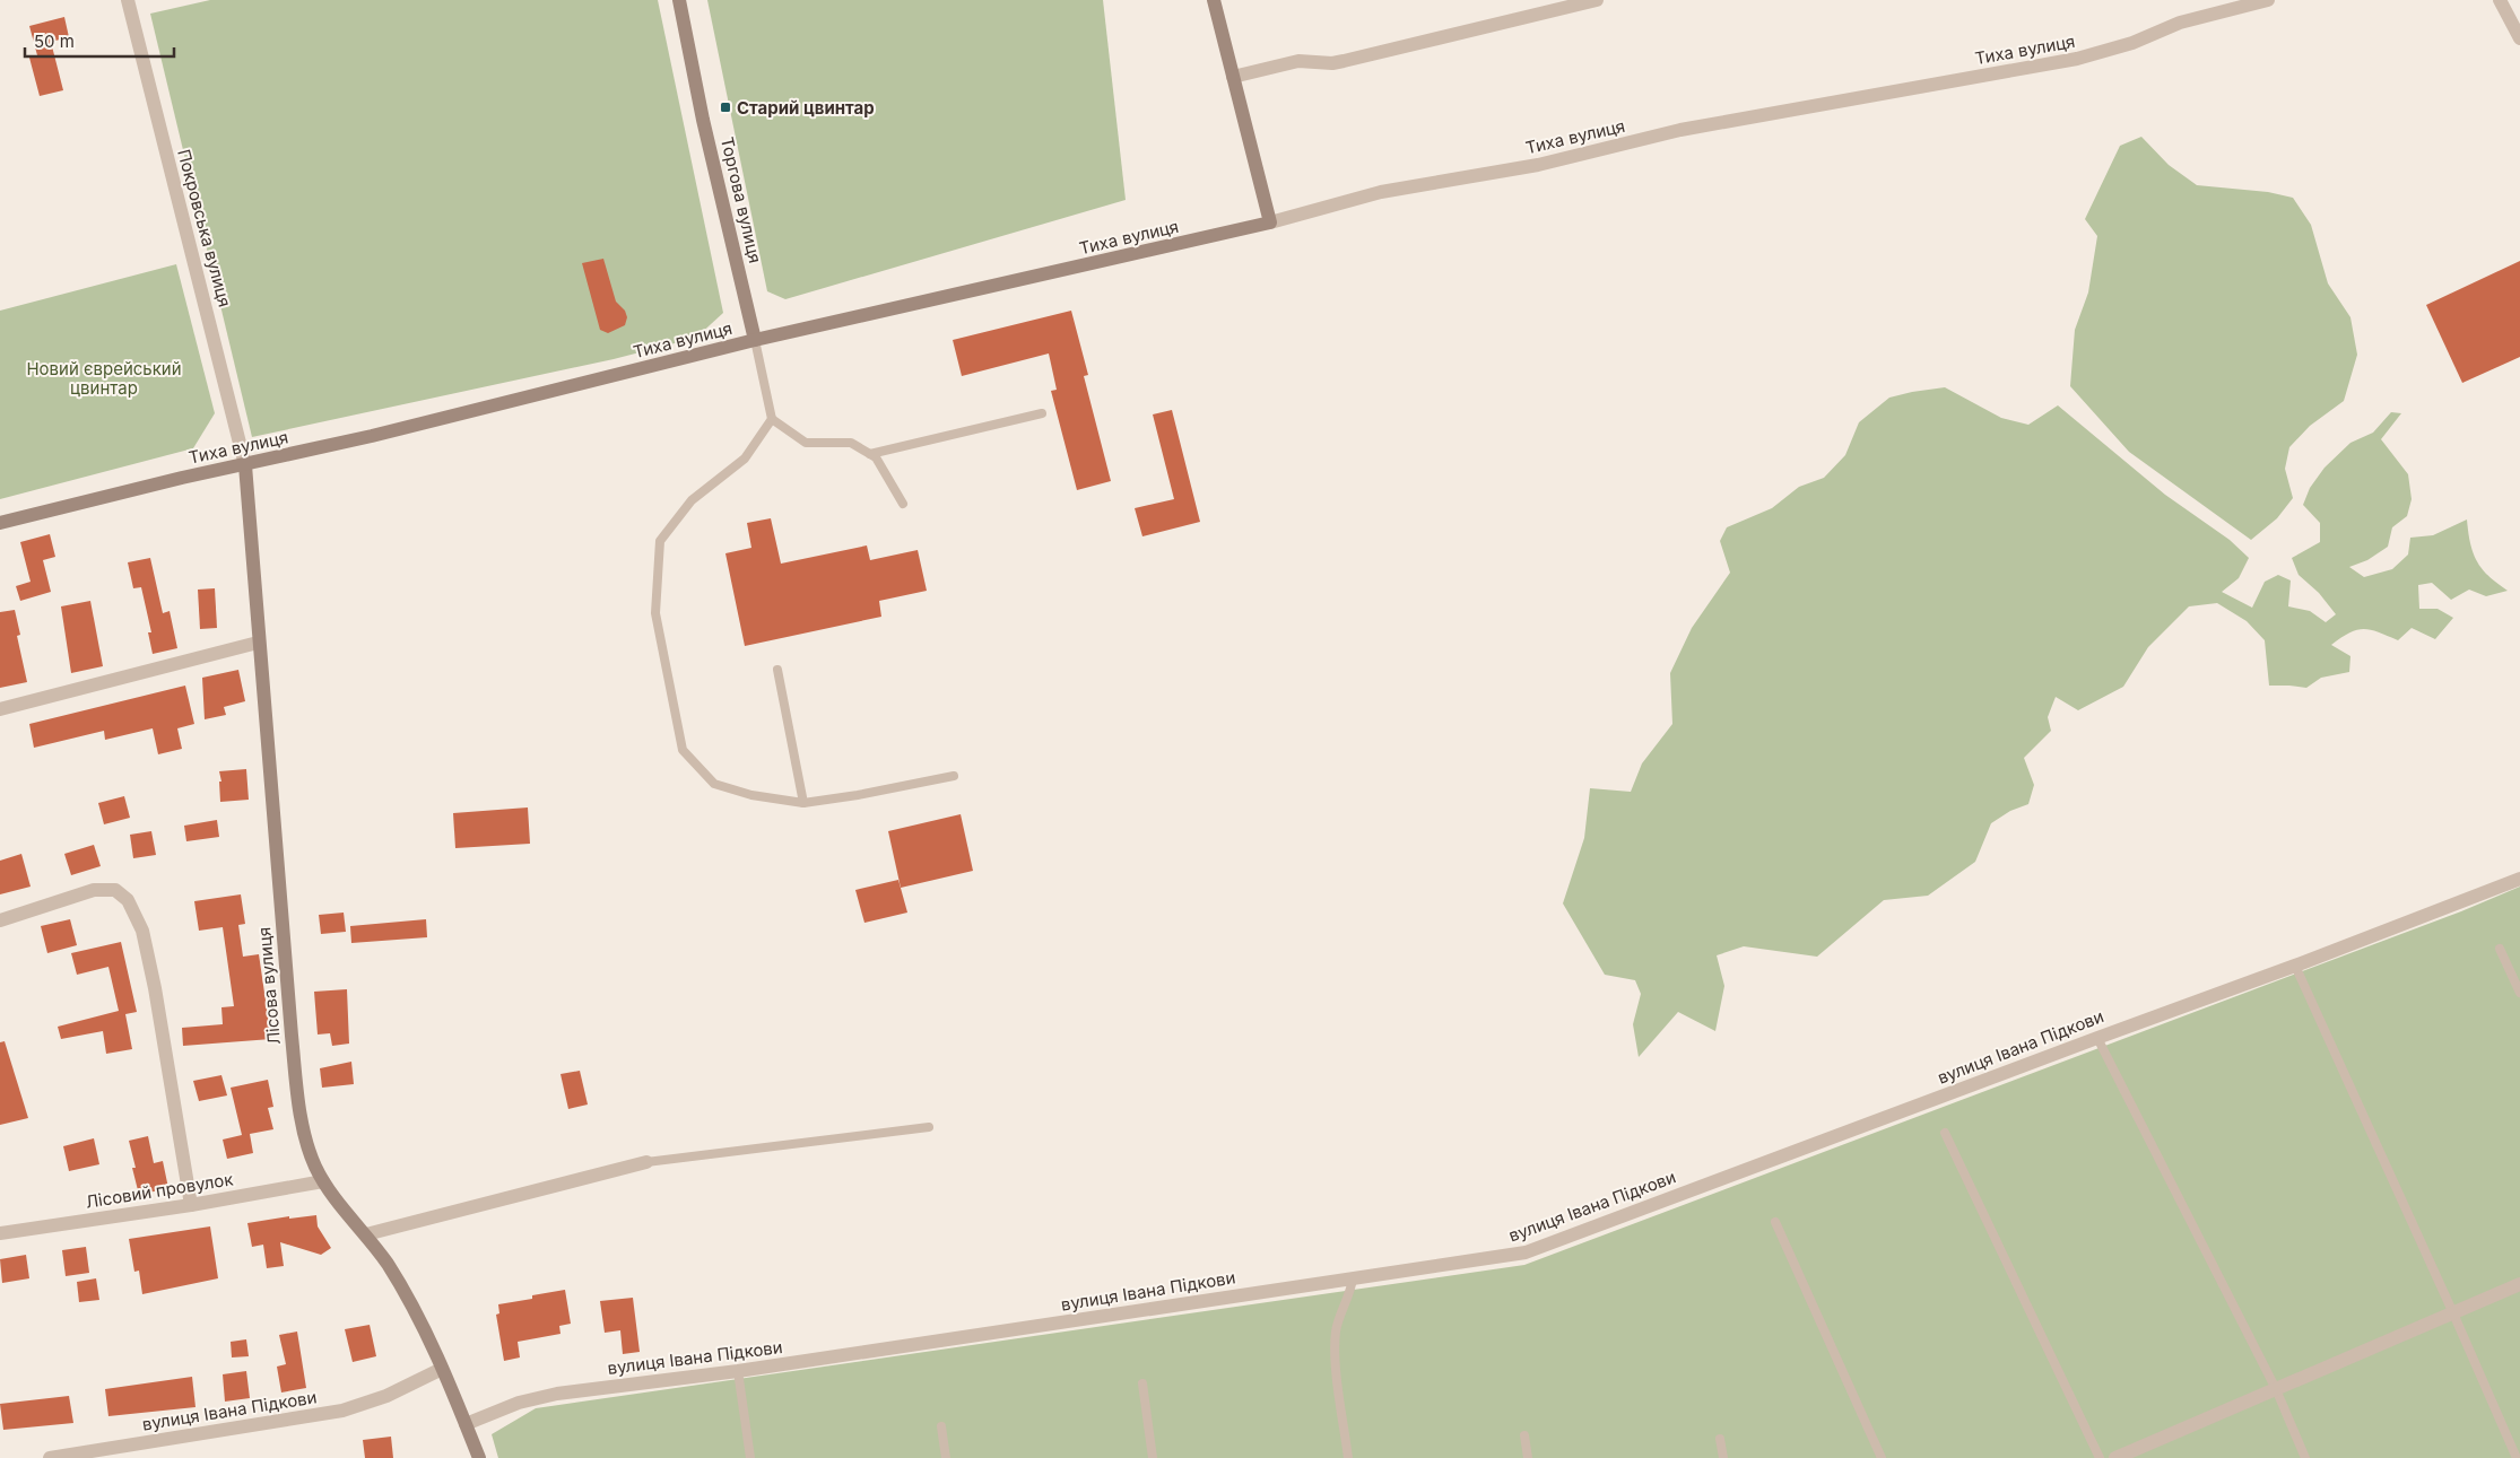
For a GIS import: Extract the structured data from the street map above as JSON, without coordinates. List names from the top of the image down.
{
  "streets": {
    "main road": ["Тиха вулиця", "Торгова вулиця", "Лісова вулиця"],
    "street": ["Покровська вулиця", "вулиця Івана Підкови", "Лісовий провулок"]
  },
  "crossings": [
    ["Тиха вулиця", "Торгова вулиця"],
    ["Тиха вулиця", "Покровська вулиця"],
    ["Тиха вулиця", "Лісова вулиця"],
    ["Покровська вулиця", "Лісова вулиця"],
    ["Лісова вулиця", "вулиця Івана Підкови"],
    ["Лісова вулиця", "Лісовий провулок"]
  ],
  "parks": ["Новий єврейський цвинтар"],
  "places": {
    "transit": ["Старий цвинтар"]
  },
  "scale_bar": "50 m"
}
